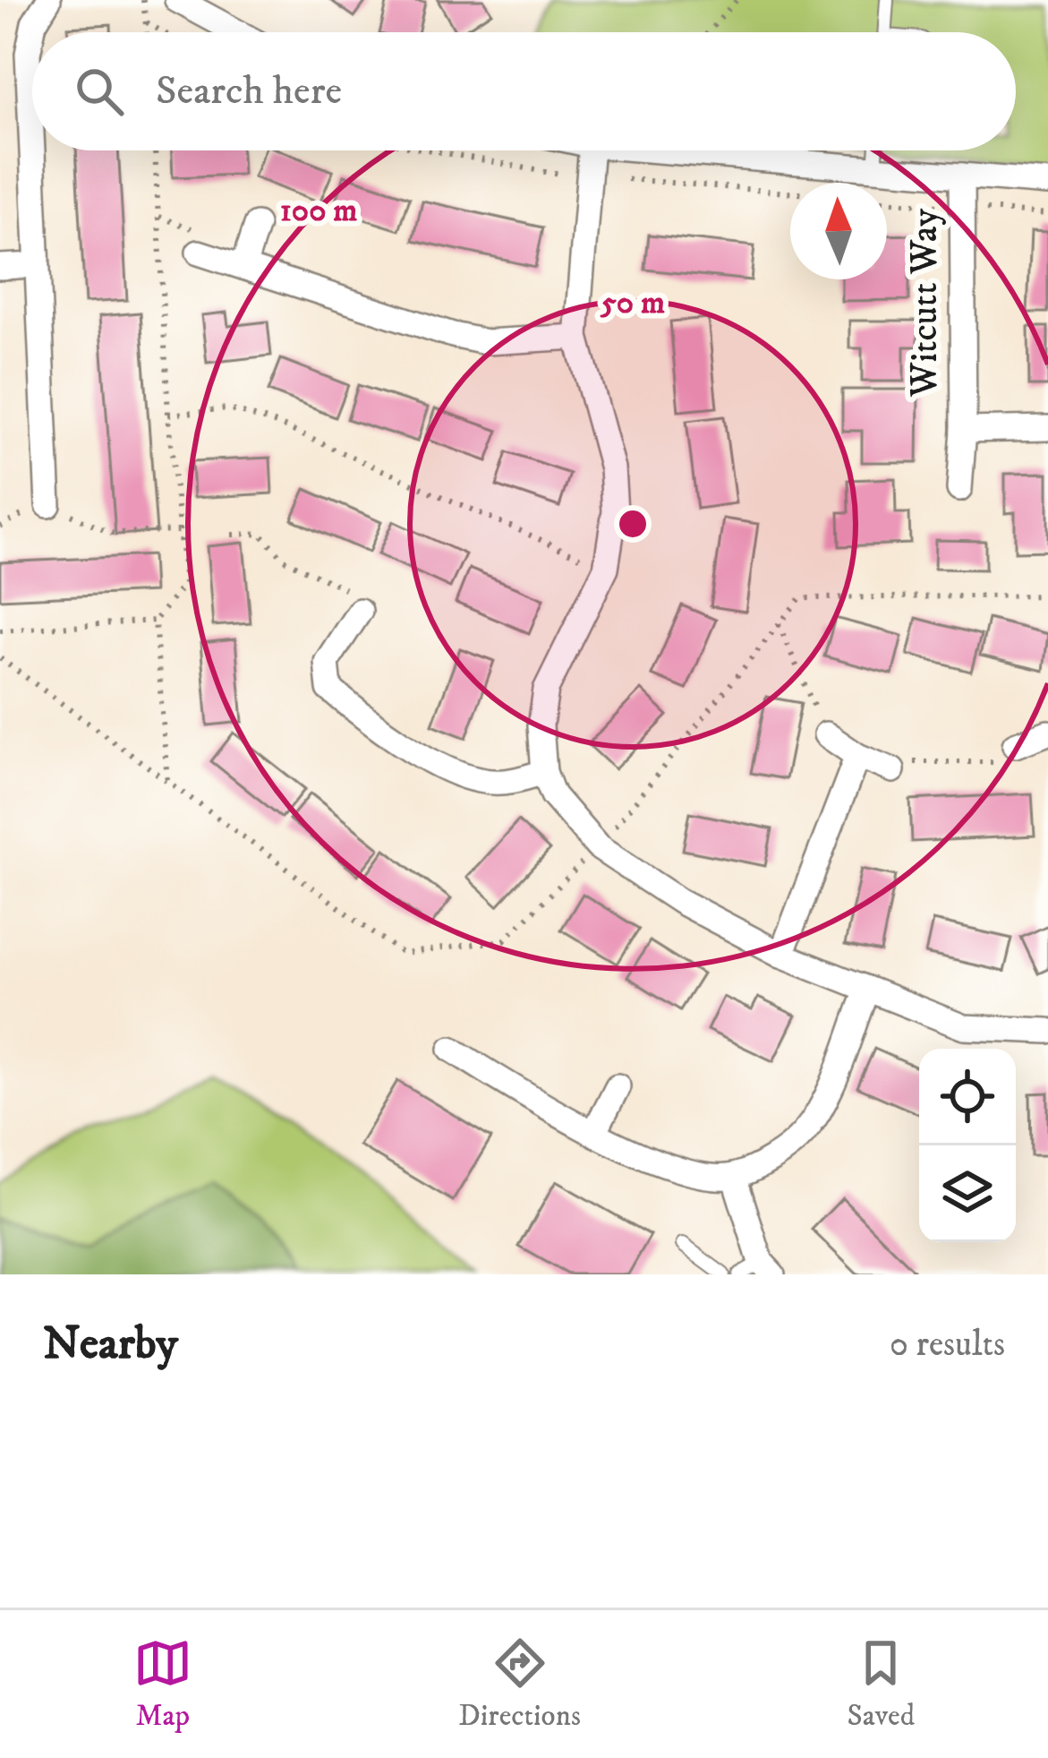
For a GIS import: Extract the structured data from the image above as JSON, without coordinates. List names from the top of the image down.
{
  "streets": {
    "street": ["Witcutt Way"]
  },
  "north": "top",
  "page": {
    "search": "Search here",
    "heading": ["Nearby", "0 results"],
    "nav": ["Map", "Directions", "Saved"]
  },
  "rings": ["100 m", "50 m"]
}
